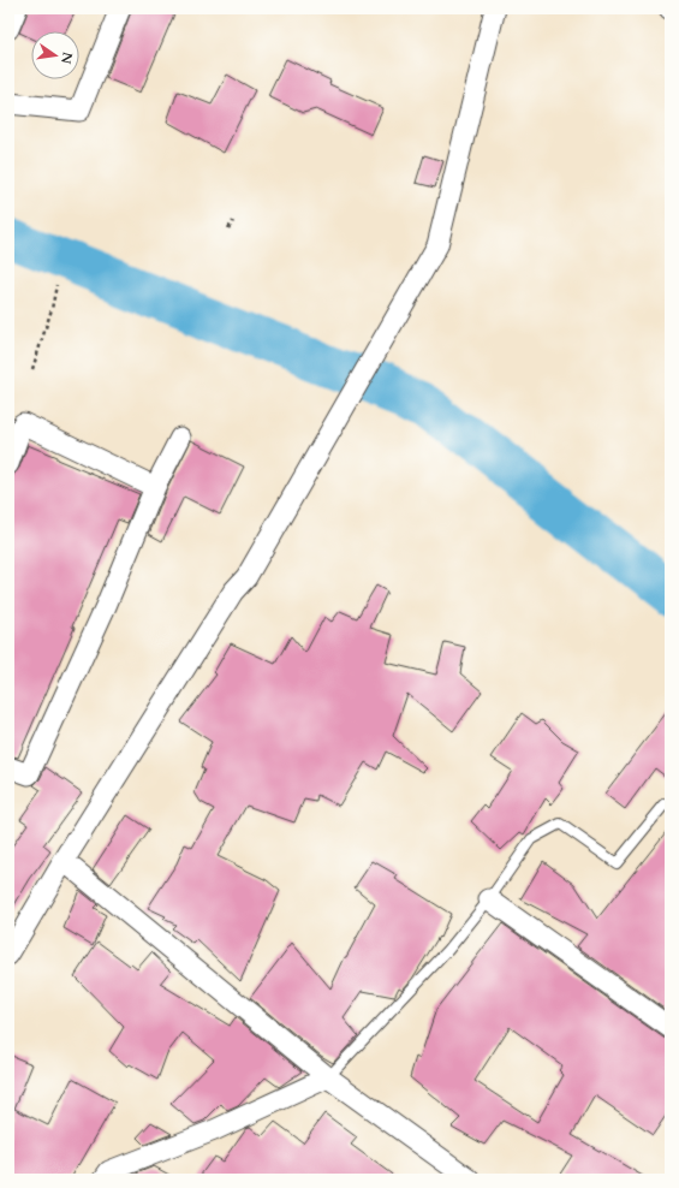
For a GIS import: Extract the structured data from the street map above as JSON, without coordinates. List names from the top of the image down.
{
  "north": "right"
}
